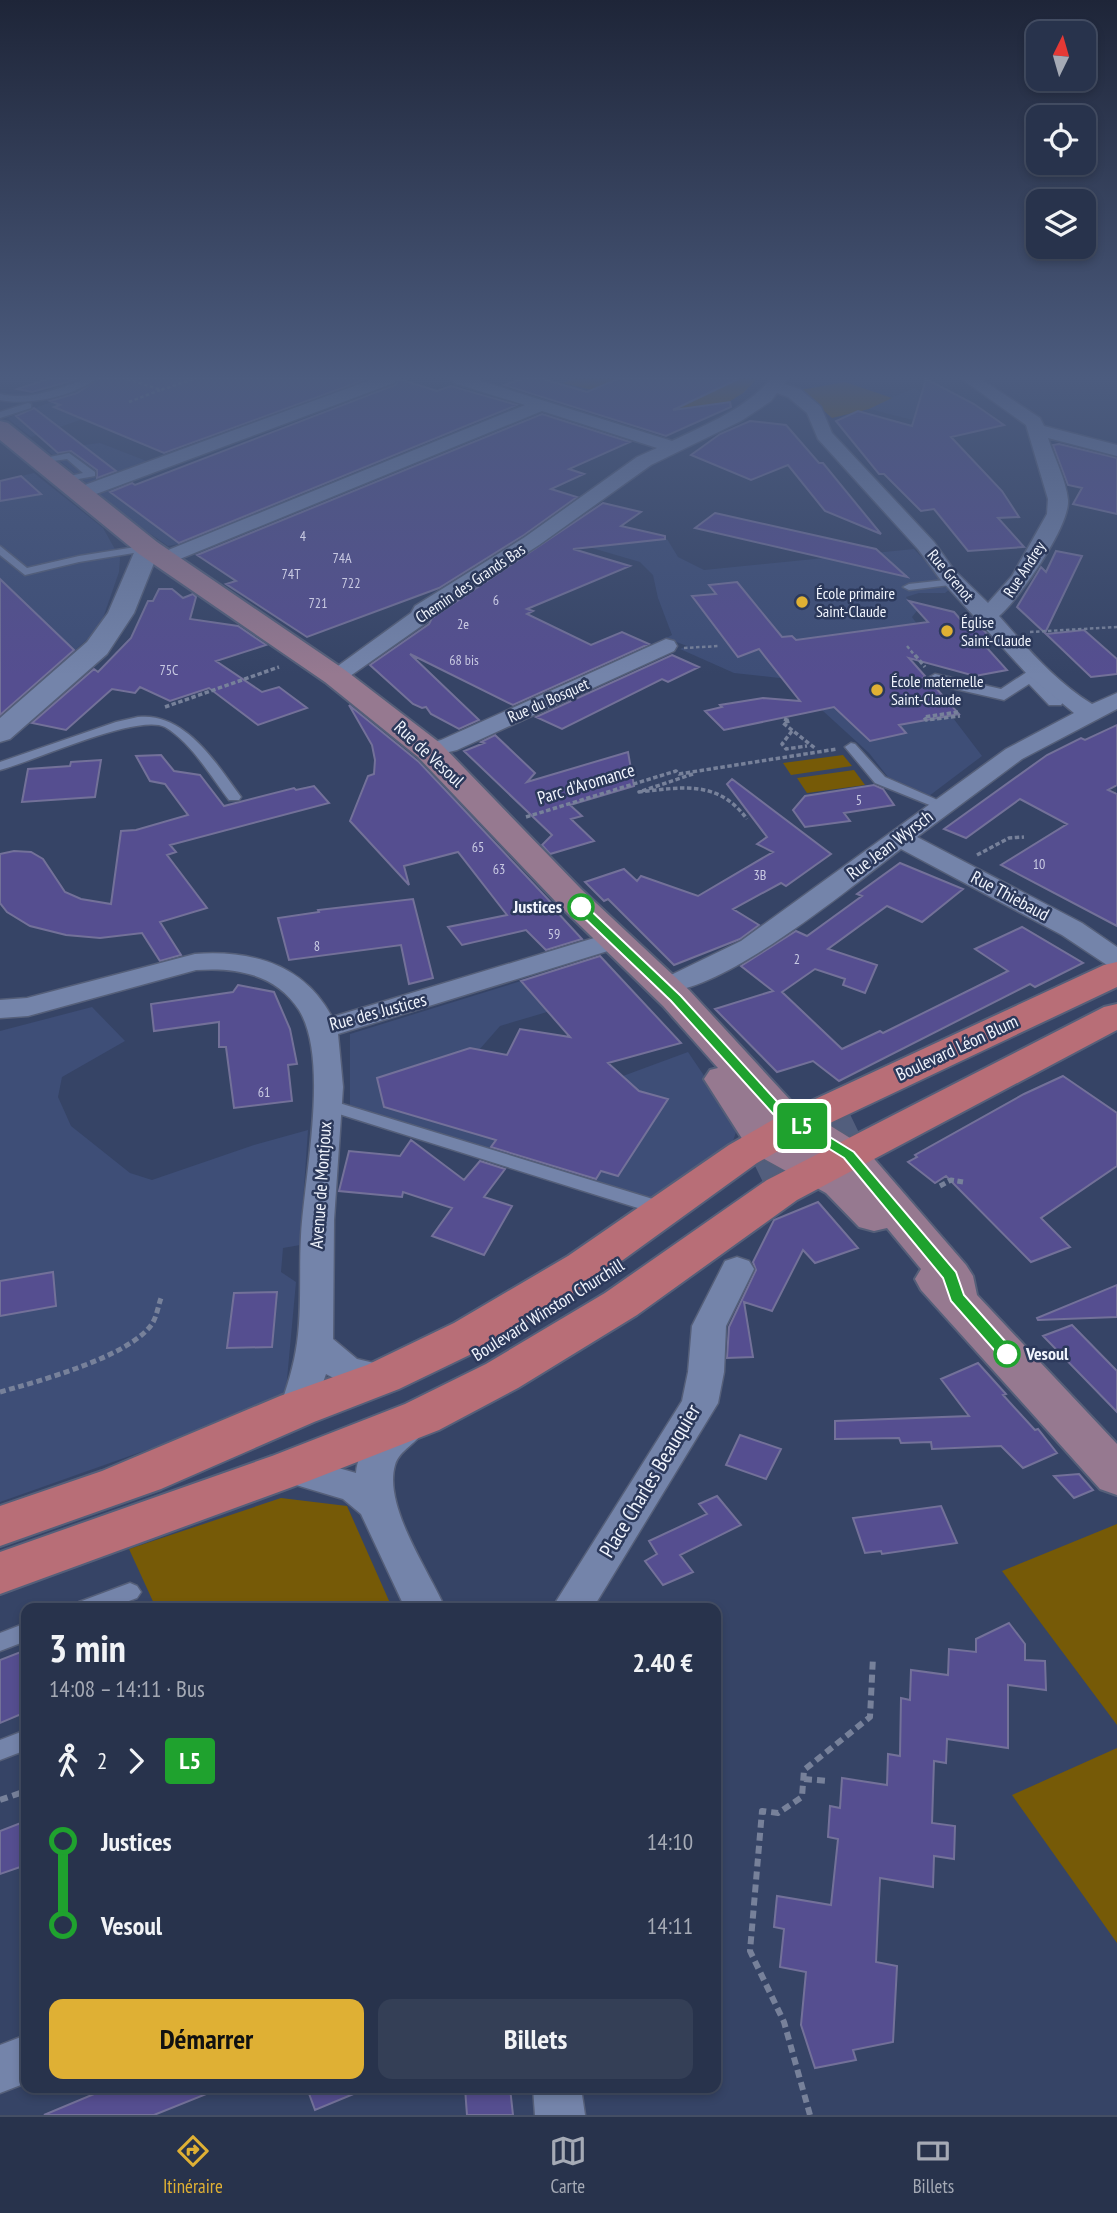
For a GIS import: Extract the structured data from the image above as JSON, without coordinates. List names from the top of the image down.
{
  "streets": {
    "main road": ["Rue de Vesoul", "Boulevard Léon Blum", "Boulevard Winston Churchill"],
    "street": [
      "Rue Andrey",
      "Rue Grenot",
      "Chemin des Grands Bas",
      "Rue du Bosquet",
      "Rue Jean Wyrsch",
      "Rue Thiebaud",
      "Rue des Justices",
      "Avenue de Montjoux",
      "Place Charles Beauquier"
    ],
    "path": ["Parc d'Aromance"]
  },
  "crossings": [
    ["Rue Andrey", "Rue Grenot"],
    ["Chemin des Grands Bas", "Rue de Vesoul"],
    ["Rue du Bosquet", "Rue de Vesoul"],
    ["Rue de Vesoul", "Parc d'Aromance"],
    ["Rue de Vesoul", "Rue Jean Wyrsch"],
    ["Rue de Vesoul", "Rue des Justices"],
    ["Rue de Vesoul", "Boulevard Léon Blum"],
    ["Rue de Vesoul", "Boulevard Winston Churchill"],
    ["Rue Jean Wyrsch", "Rue Thiebaud"],
    ["Rue des Justices", "Avenue de Montjoux"],
    ["Boulevard Léon Blum", "Boulevard Winston Churchill"],
    ["Avenue de Montjoux", "Boulevard Winston Churchill"]
  ],
  "places": [
    "École primaire Saint-Claude",
    "Église Saint-Claude",
    "École maternelle Saint-Claude",
    "Justices",
    "Vesoul"
  ],
  "lines": ["bus line L5"],
  "house_numbers": [
    "4",
    "74A",
    "74T",
    "722",
    "6",
    "721",
    "2e",
    "68 bis",
    "75C",
    "5",
    "65",
    "10",
    "63",
    "3B",
    "59",
    "8",
    "2",
    "61"
  ],
  "north": "top",
  "page": {
    "on_map": "L5",
    "heading": ["3 min", "14:08 – 14:11 · Bus", "2.40 €"],
    "legs": ["2", "L5"],
    "list": [
      {
        "name": "Justices",
        "value": "14:10"
      },
      {
        "name": "Vesoul",
        "value": "14:11"
      }
    ],
    "buttons": ["Démarrer", "Billets"],
    "tabs": ["Itinéraire", "Carte", "Billets"]
  }
}
